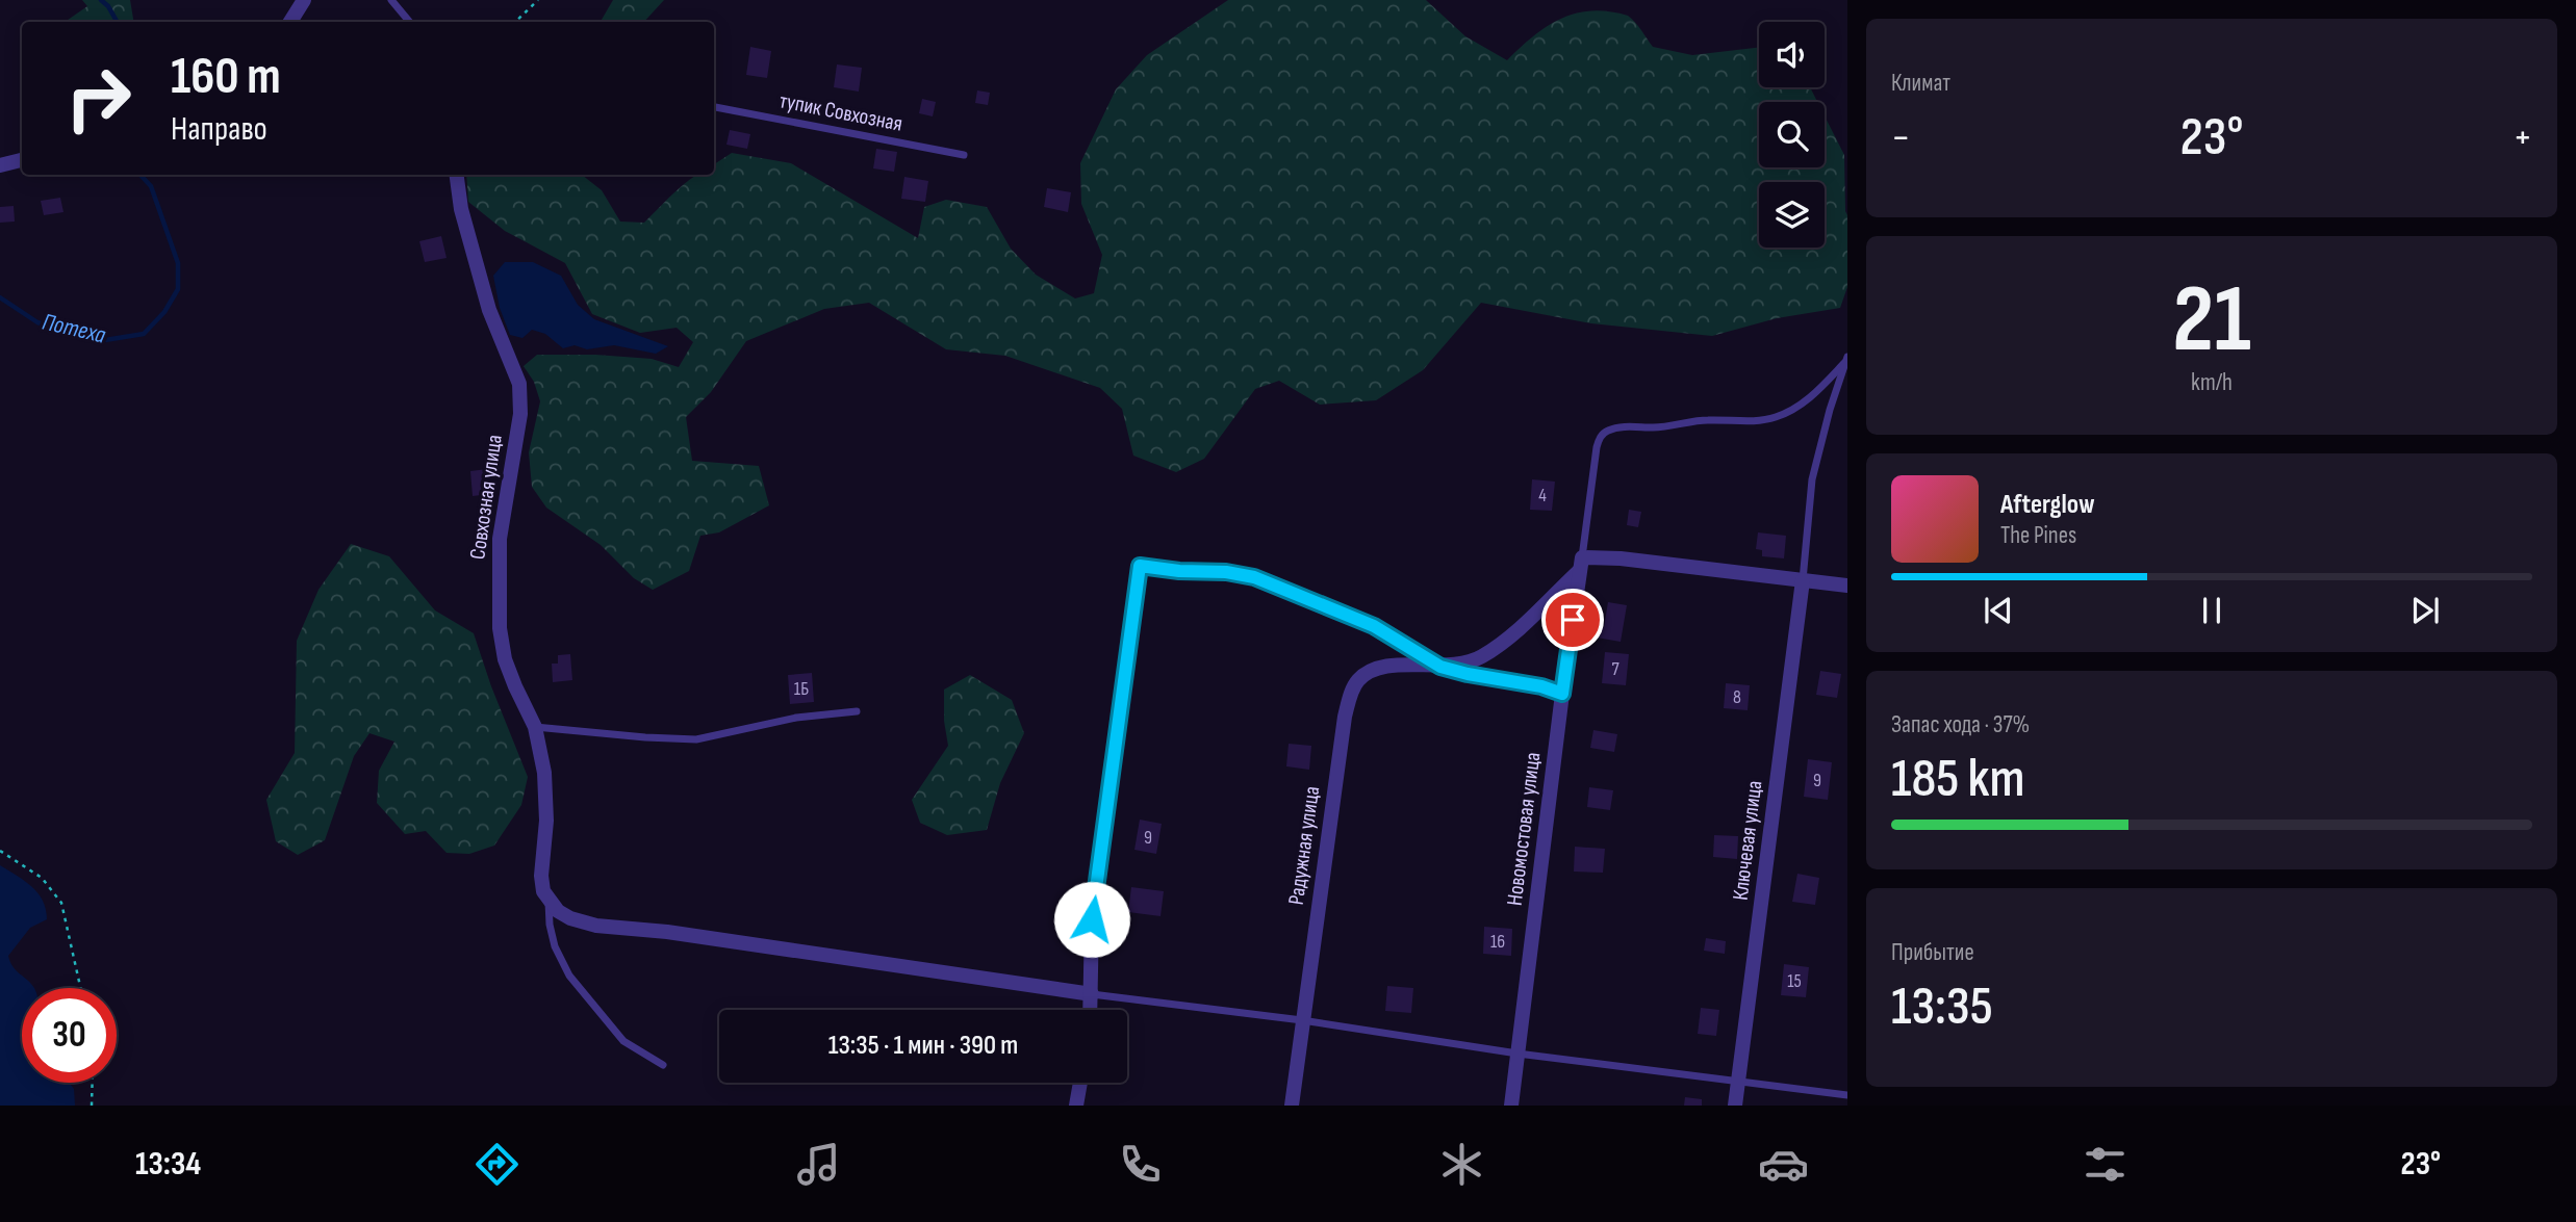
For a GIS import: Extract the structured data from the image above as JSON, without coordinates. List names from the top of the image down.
{
  "streets": {
    "street": [
      "Совхозная улица",
      "Новомостовая улица",
      "Ключевая улица",
      "Радужная улица"
    ],
    "lane": ["тупик Совхозная"]
  },
  "water": ["Потеха"],
  "house_numbers": [
    "4",
    "7",
    "1Б",
    "8",
    "9",
    "9",
    "16",
    "15"
  ],
  "page": {
    "tile": [
      "Климат",
      ["21", "km/h"],
      ["Запас хода · 37%", "185 km"],
      ["Прибытие", "13:35"]
    ],
    "turn": ["160 m", "Направо"],
    "heat": ["−", "23°", "+"],
    "song": ["Afterglow", "The Pines"],
    "limit": "30",
    "trip": "13:35 · 1 мин · 390 m",
    "tabs": ["13:34", "23°"]
  }
}
